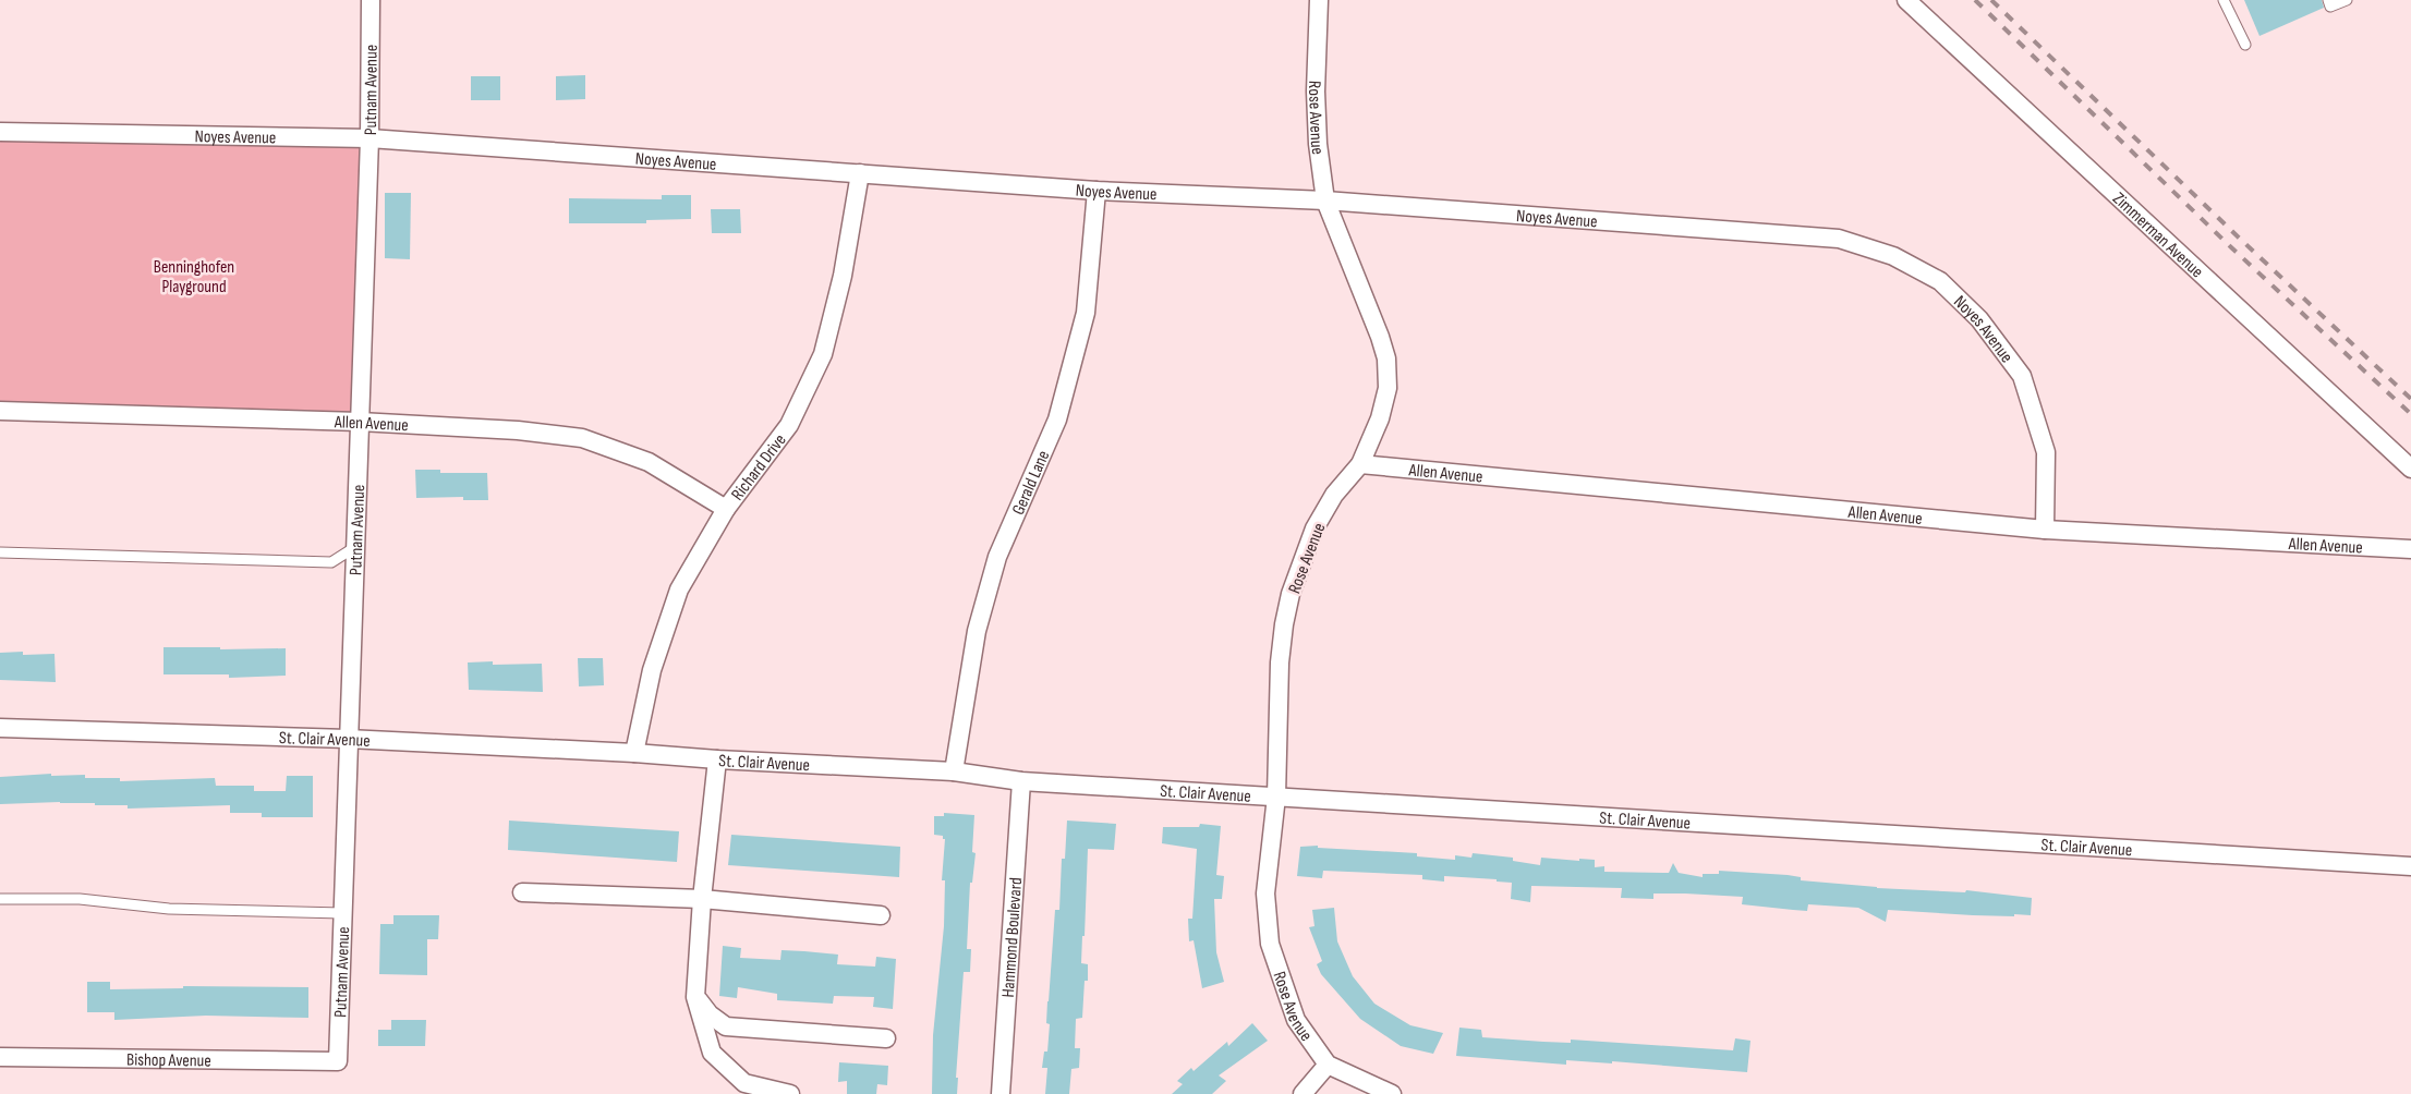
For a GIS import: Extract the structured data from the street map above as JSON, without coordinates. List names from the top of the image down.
{
  "streets": {
    "street": [
      "Putnam Avenue",
      "Rose Avenue",
      "Noyes Avenue",
      "Zimmerman Avenue",
      "Allen Avenue",
      "Richard Drive",
      "Gerald Lane",
      "St. Clair Avenue",
      "Hammond Boulevard",
      "Bishop Avenue"
    ]
  },
  "crossings": [
    ["Putnam Avenue", "Noyes Avenue"],
    ["Putnam Avenue", "Allen Avenue"],
    ["Putnam Avenue", "St. Clair Avenue"],
    ["Putnam Avenue", "Bishop Avenue"],
    ["Rose Avenue", "Noyes Avenue"],
    ["Rose Avenue", "Allen Avenue"],
    ["Rose Avenue", "St. Clair Avenue"],
    ["Noyes Avenue", "Allen Avenue"],
    ["Noyes Avenue", "Richard Drive"],
    ["Noyes Avenue", "Gerald Lane"],
    ["Allen Avenue", "Richard Drive"],
    ["Richard Drive", "St. Clair Avenue"],
    ["Gerald Lane", "St. Clair Avenue"],
    ["St. Clair Avenue", "Hammond Boulevard"]
  ],
  "parks": ["Benninghofen Playground"]
}
